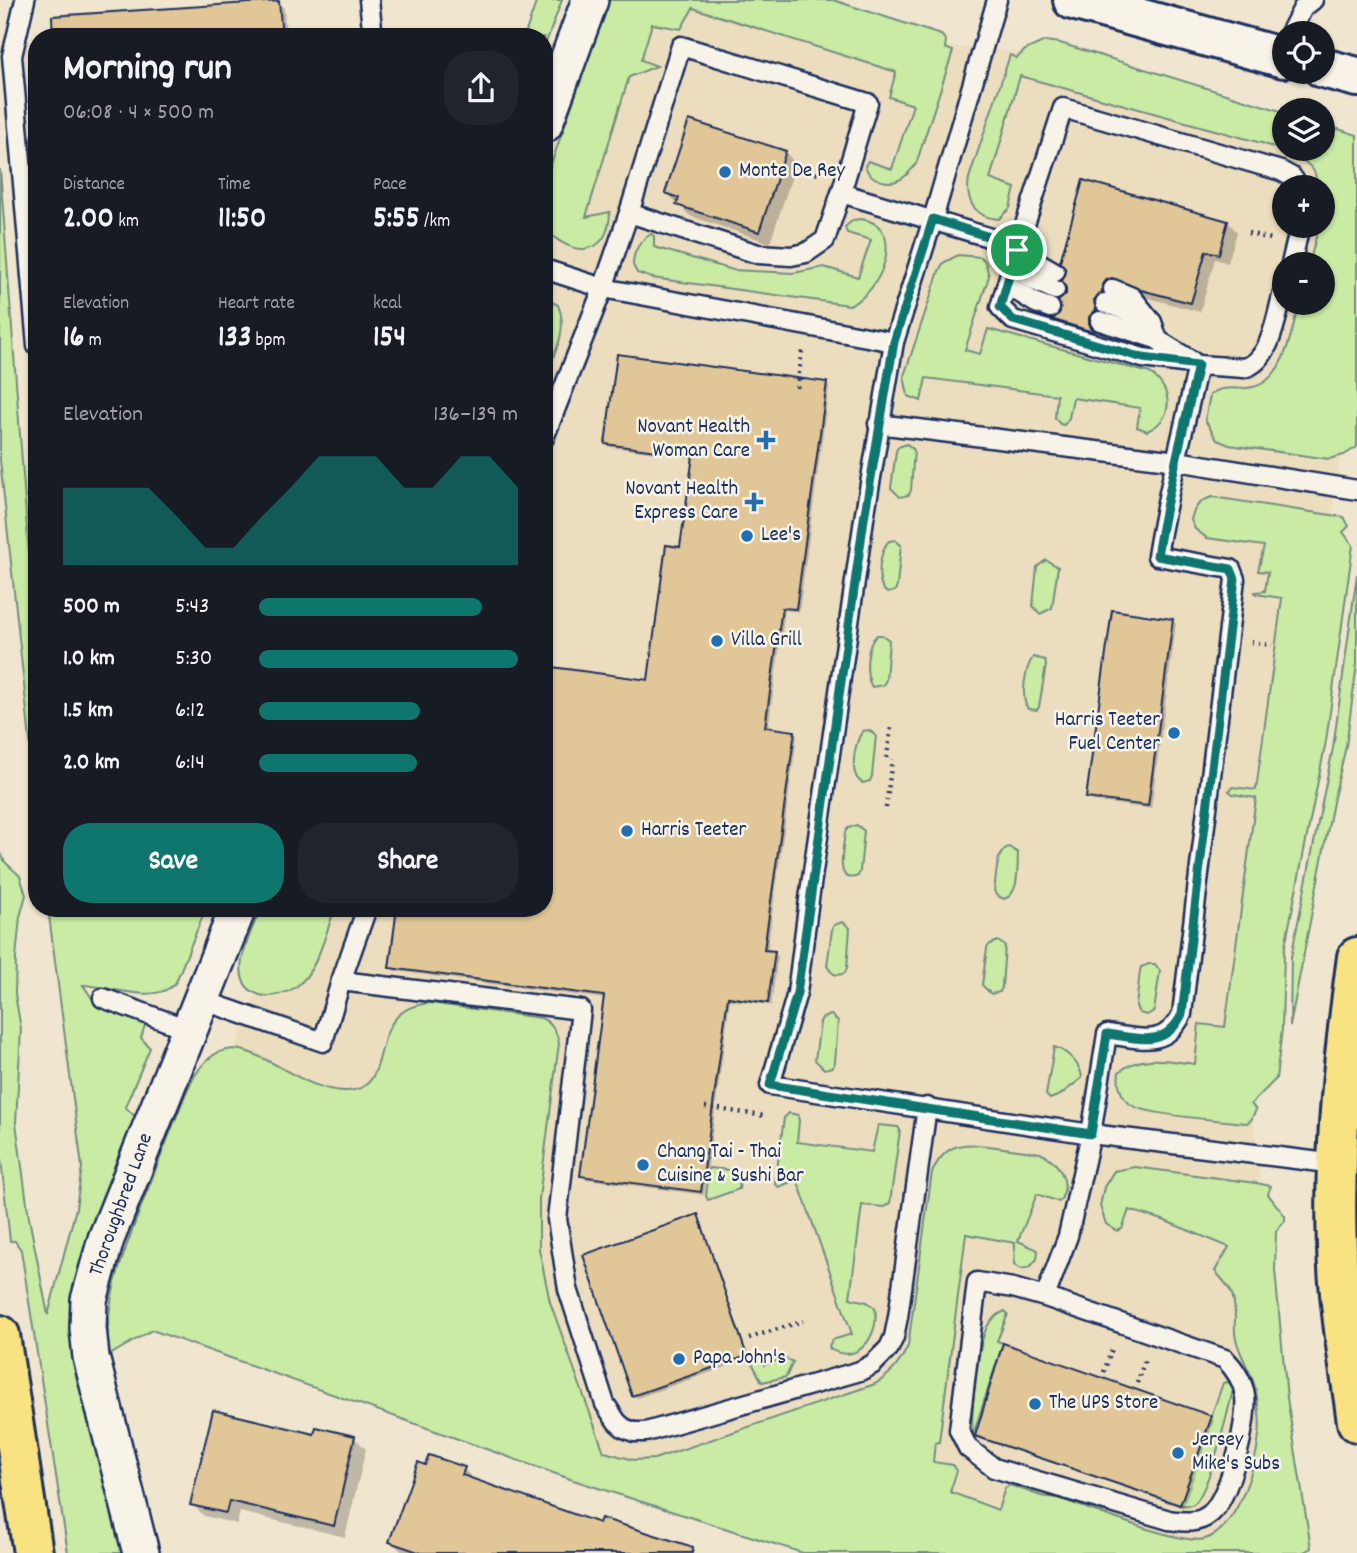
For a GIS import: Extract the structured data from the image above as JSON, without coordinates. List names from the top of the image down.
{
  "streets": {
    "street": ["Thoroughbred Lane"]
  },
  "places": {
    "other": [
      "Monte De Rey",
      "Lee's",
      "Villa Grill",
      "Harris Teeter Fuel Center",
      "Harris Teeter",
      "Chang Tai - Thai Cuisine & Sushi Bar",
      "Papa John's",
      "The UPS Store",
      "Jersey Mike's Subs"
    ],
    "health": ["Novant Health Woman Care", "Novant Health Express Care"]
  },
  "page": {
    "map_buttons": ["+", "−"],
    "heading": ["Morning run", "06:08 · 4 × 500 m"],
    "stats": [
      ["Distance", "2.00 km"],
      ["Time", "11:50"],
      ["Pace", "5:55 /km"],
      ["Elevation", "16 m"],
      ["Heart rate", "133 bpm"],
      ["kcal", "154"]
    ],
    "chart": ["Elevation", "136–139 m"],
    "list": [
      {
        "name": "500 m",
        "note": "5:43"
      },
      {
        "name": "1.0 km",
        "note": "5:30"
      },
      {
        "name": "1.5 km",
        "note": "6:12"
      },
      {
        "name": "2.0 km",
        "note": "6:14"
      }
    ],
    "buttons": ["Save", "Share"]
  }
}
